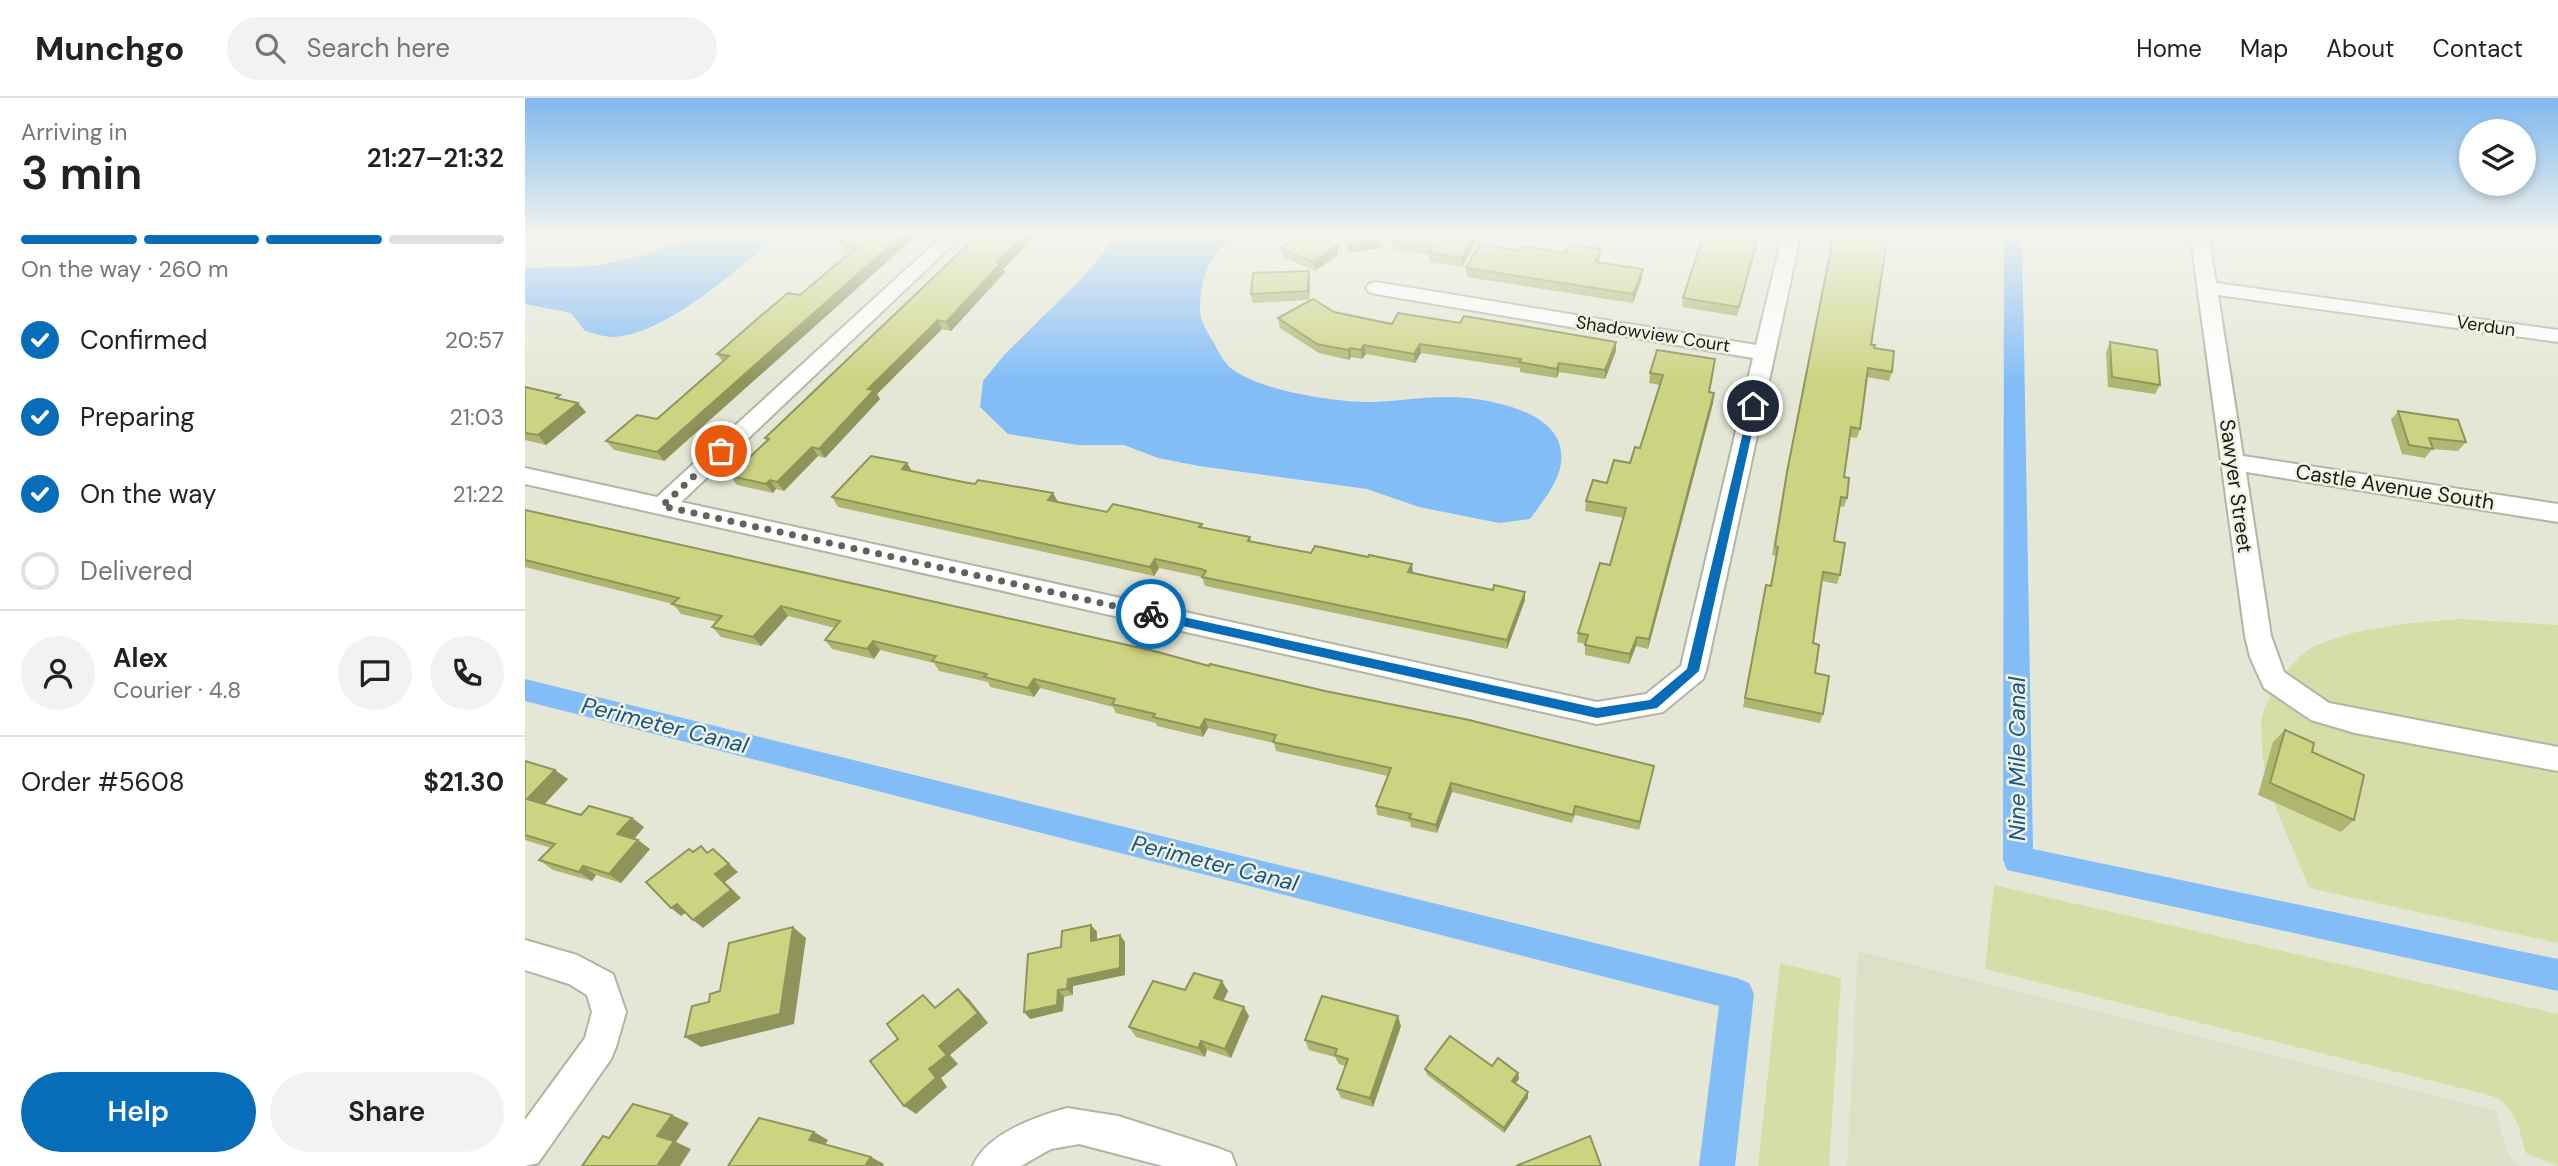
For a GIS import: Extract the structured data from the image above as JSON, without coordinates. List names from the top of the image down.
{
  "streets": {
    "street": [
      "Verdun",
      "Shadowview Court",
      "Sawyer Street",
      "Castle Avenue South"
    ]
  },
  "crossings": [
    ["Verdun", "Sawyer Street"],
    ["Sawyer Street", "Castle Avenue South"]
  ],
  "water": ["Perimeter Canal", "Nine Mile Canal"],
  "page": {
    "header": "Munchgo",
    "search": "Search here",
    "nav": [
      "Home",
      "Map",
      "About",
      "Contact"
    ],
    "heading": ["3 min", "Arriving in", "21:27–21:32"],
    "panel": [
      "Alex",
      "Courier · 4.8",
      "Order #5608",
      "$21.30"
    ],
    "bar": "On the way · 260 m",
    "list": [
      ["Confirmed", "20:57"],
      ["Preparing", "21:03"],
      ["On the way", "21:22"],
      "Delivered"
    ],
    "buttons": ["Help", "Share"]
  }
}
